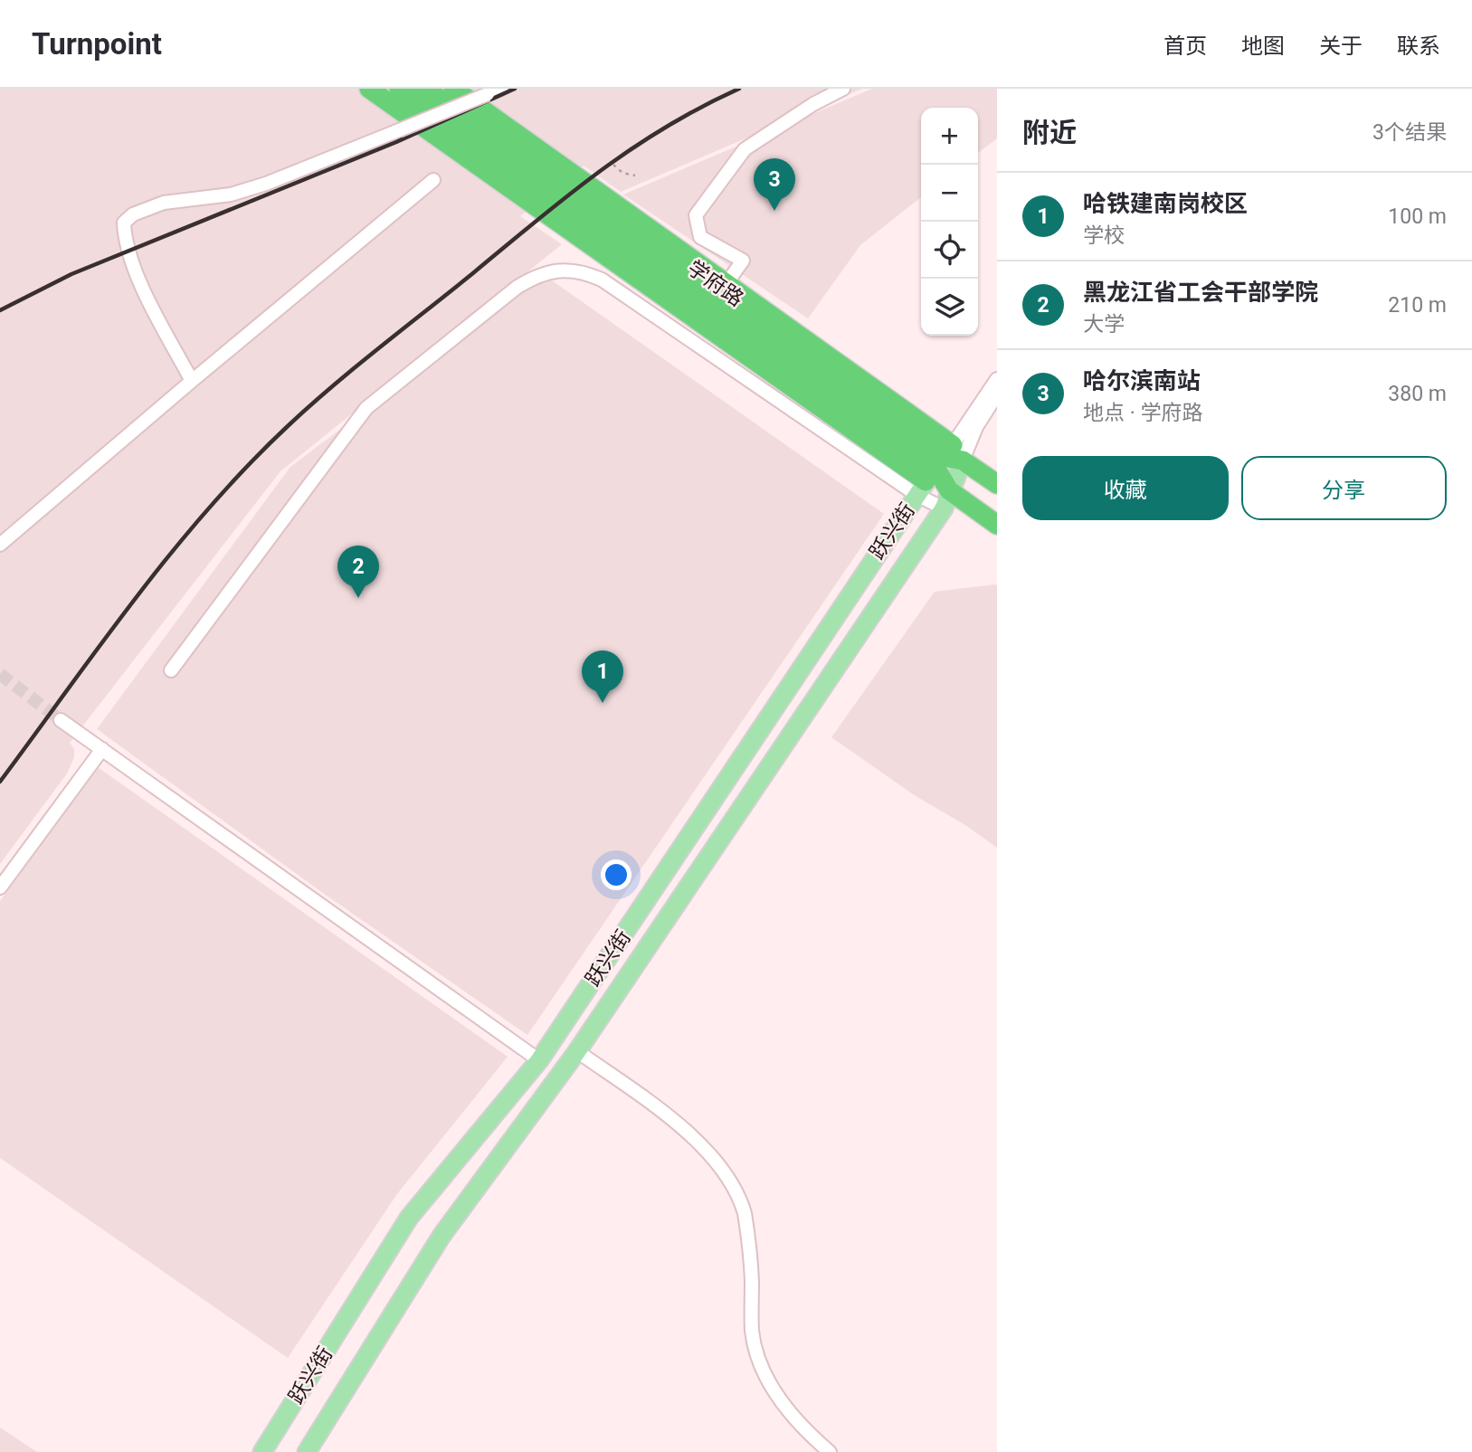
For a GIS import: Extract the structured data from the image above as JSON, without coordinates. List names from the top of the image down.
{
  "streets": {
    "highway": ["学府路"],
    "main road": ["跃兴街"]
  },
  "crossings": [
    ["学府路", "跃兴街"]
  ],
  "page": {
    "header": "Turnpoint",
    "nav": [
      "首页",
      "地图",
      "关于",
      "联系"
    ],
    "heading": ["附近", "3个结果"],
    "map_buttons": ["+", "−"],
    "pins": ["3", "2", "1"],
    "list": [
      {
        "mark": "1",
        "name": "哈铁建南岗校区",
        "note": "学校",
        "value": "100 m"
      },
      {
        "mark": "2",
        "name": "黑龙江省工会干部学院",
        "note": "大学",
        "value": "210 m"
      },
      {
        "mark": "3",
        "name": "哈尔滨南站",
        "note": "地点 · 学府路",
        "value": "380 m"
      }
    ],
    "buttons": ["收藏", "分享"]
  }
}
